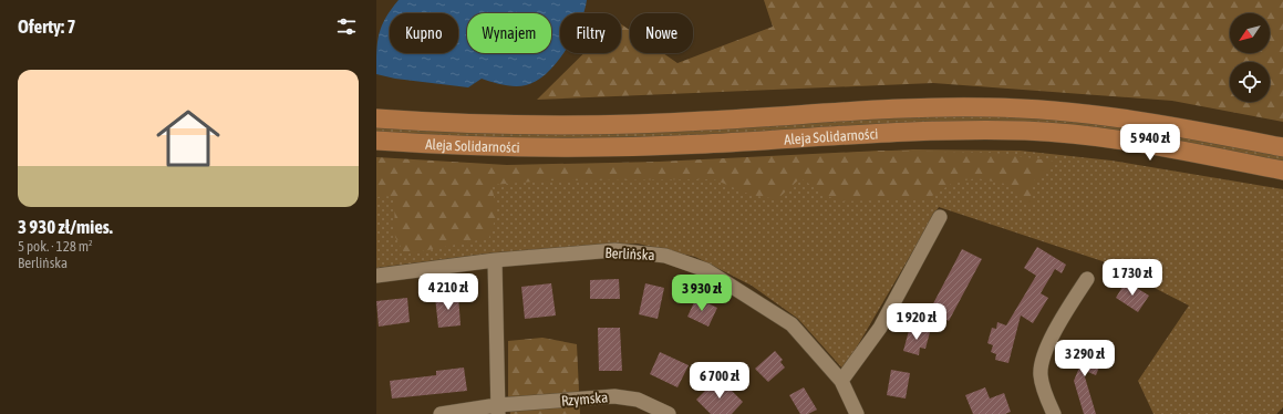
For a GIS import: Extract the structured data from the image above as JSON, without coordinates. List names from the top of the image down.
{
  "streets": {
    "main road": ["Aleja Solidarności"],
    "street": ["Berlińska", "Rzymska"]
  },
  "north": "bottom left",
  "page": {
    "heading": "Oferty: 7",
    "chip": [
      "Kupno",
      "Wynajem",
      "Filtry",
      "Nowe"
    ],
    "list": [
      {
        "name": "3 930 zł/mies.",
        "note": "5 pok. · 128 m² · Berlińska"
      }
    ],
    "price": [
      "5 940 zł",
      "1 730 zł",
      "4 210 zł",
      "3 930 zł",
      "1 920 zł",
      "3 290 zł",
      "6 700 zł"
    ]
  }
}
